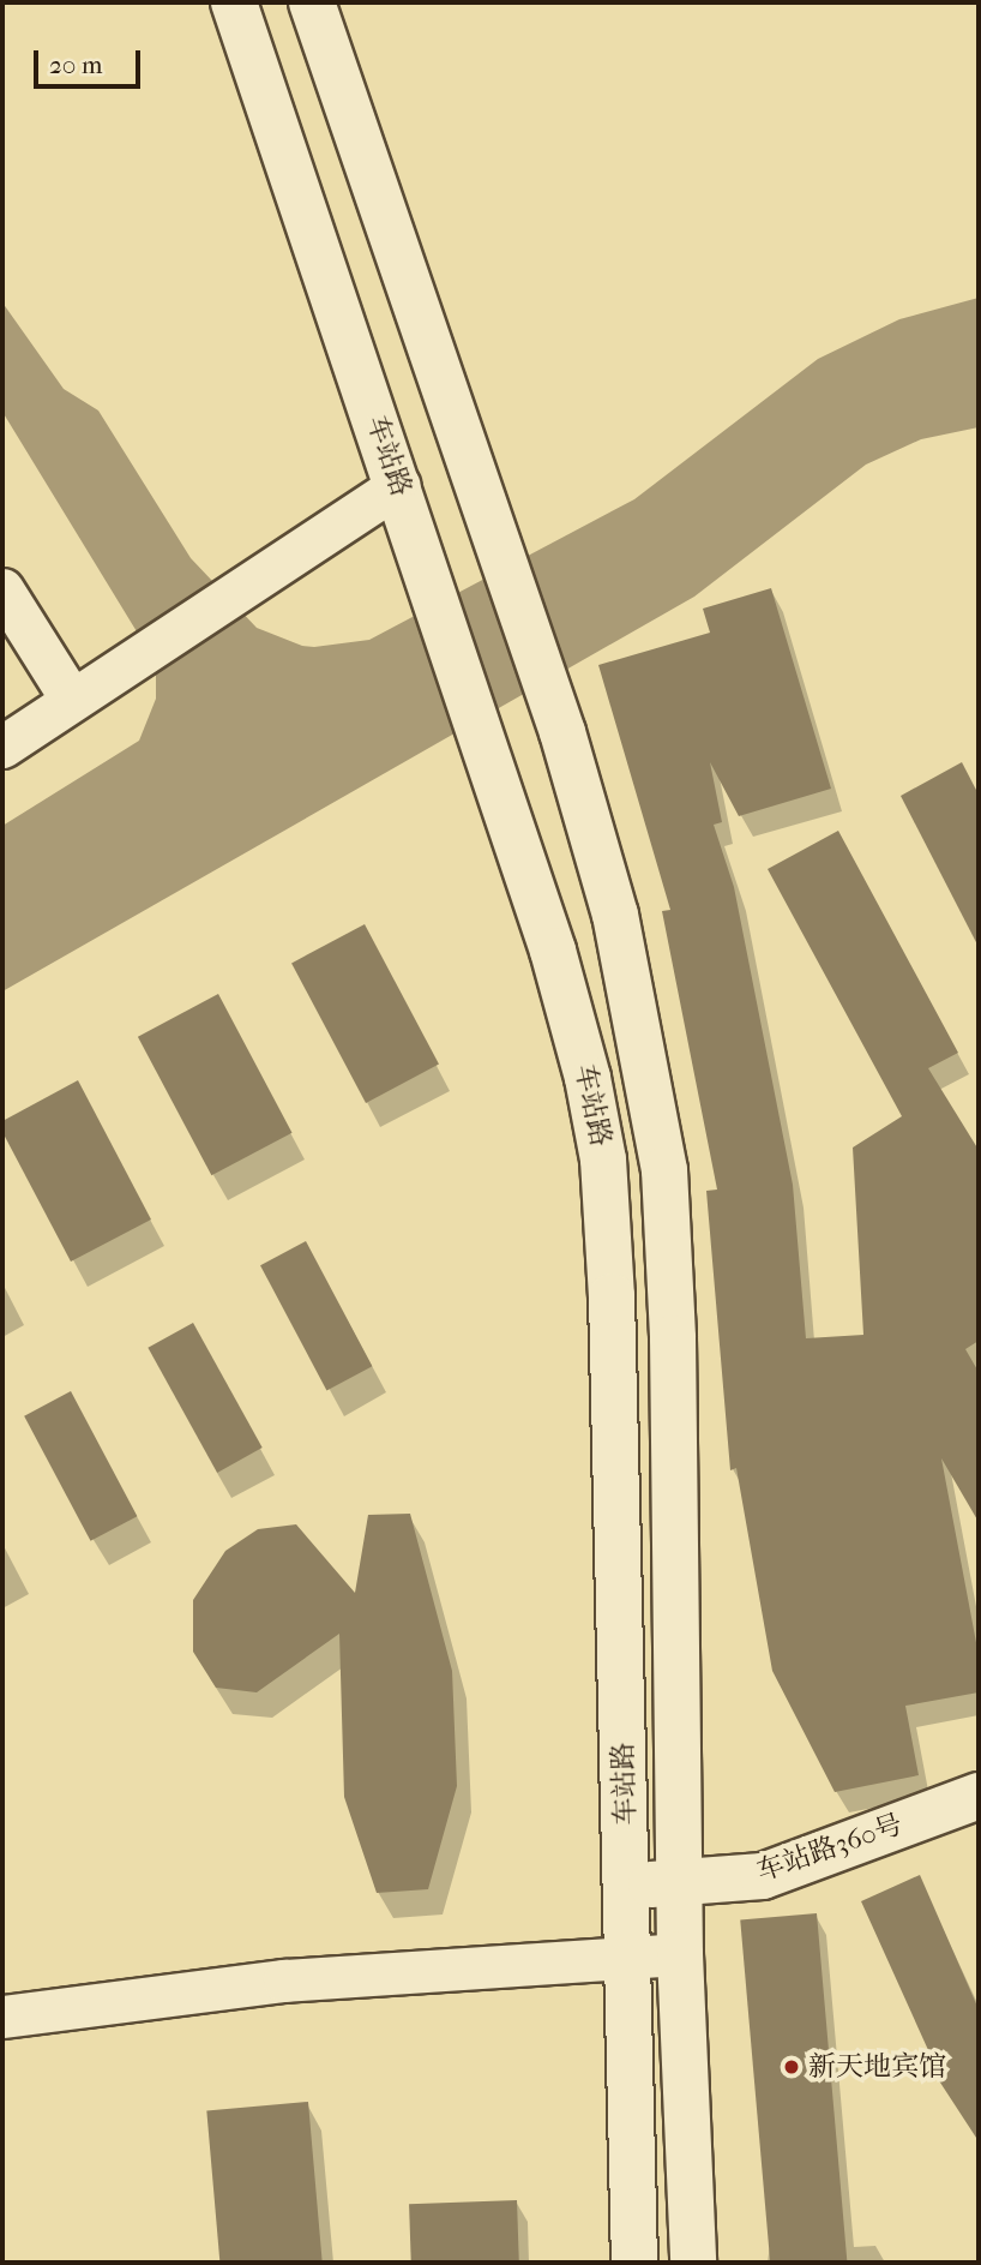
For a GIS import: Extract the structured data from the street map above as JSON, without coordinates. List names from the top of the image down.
{
  "streets": {
    "main road": ["车站路", "车站路360号"]
  },
  "crossings": [
    ["车站路", "车站路360号"]
  ],
  "places": ["新天地宾馆"],
  "scale_bar": "20 m"
}
